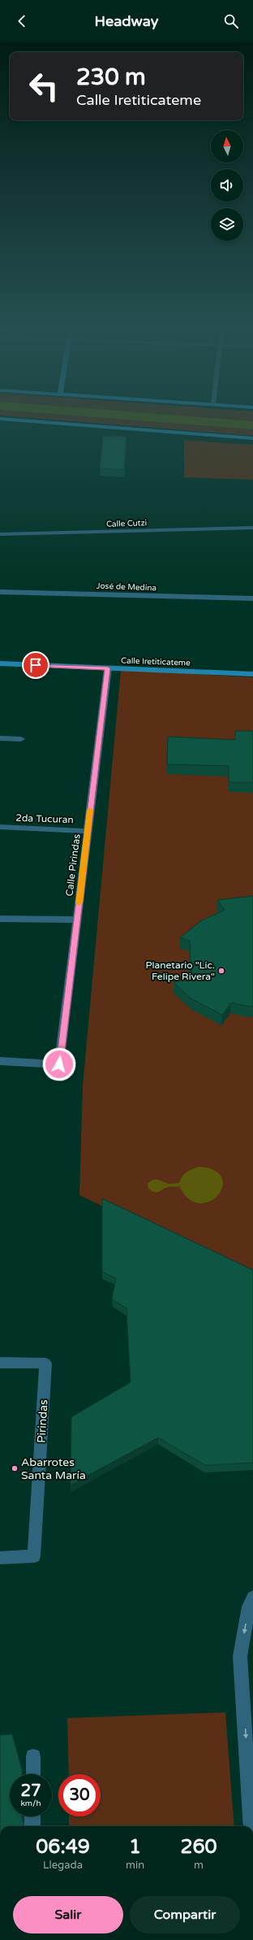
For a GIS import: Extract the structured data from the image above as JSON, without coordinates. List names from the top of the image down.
{
  "streets": {
    "main road": ["Calle Iretiticateme"],
    "street": [
      "Calle Cutzi",
      "José de Medina",
      "2da Tucuran",
      "Calle Pirindas",
      "Pirindas"
    ]
  },
  "crossings": [
    ["Calle Iretiticateme", "Calle Pirindas"],
    ["2da Tucuran", "Calle Pirindas"]
  ],
  "places": ["Planetario \"Lic. Felipe Rivera\"", "Abarrotes Santa María"],
  "north": "top",
  "page": {
    "header": "Headway",
    "turn": ["230 m", "Calle Iretiticateme"],
    "speed": "27 km/h",
    "limit": "30",
    "eta": [
      "06:49",
      "Llegada",
      "1",
      "min",
      "260",
      "m"
    ],
    "buttons": ["Salir", "Compartir"]
  }
}
